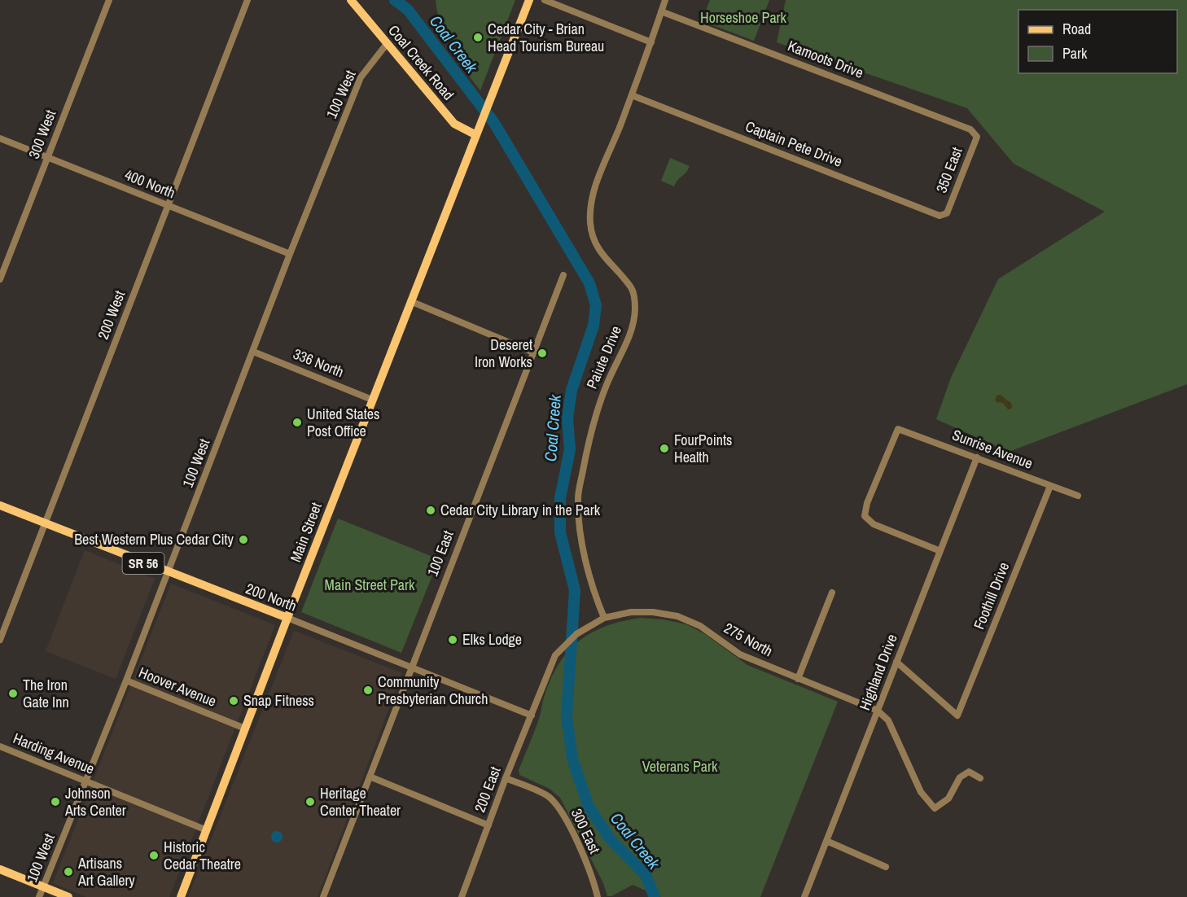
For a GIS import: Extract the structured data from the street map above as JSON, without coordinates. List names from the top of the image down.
{
  "streets": {
    "main road": [
      "Coal Creek Road",
      "Main Street",
      "SR 56",
      "200 North"
    ],
    "street": [
      "Kamoots Drive",
      "100 West",
      "300 West",
      "Captain Pete Drive",
      "350 East",
      "400 North",
      "200 West",
      "Paiute Drive",
      "336 North",
      "Sunrise Avenue",
      "100 East",
      "Foothill Drive",
      "275 North",
      "Highland Drive",
      "Hoover Avenue",
      "Harding Avenue",
      "200 East",
      "300 East"
    ]
  },
  "crossings": [
    ["Kamoots Drive", "350 East"],
    ["Kamoots Drive", "Paiute Drive"],
    ["Coal Creek Road", "100 West"],
    ["Coal Creek Road", "Main Street"],
    ["100 West", "400 North"],
    ["100 West", "336 North"],
    ["100 West", "200 North"],
    ["100 West", "Hoover Avenue"],
    ["100 West", "Harding Avenue"],
    ["300 West", "400 North"],
    ["Captain Pete Drive", "350 East"],
    ["Captain Pete Drive", "Paiute Drive"],
    ["400 North", "200 West"],
    ["200 West", "200 North"],
    ["Paiute Drive", "275 North"],
    ["336 North", "Main Street"],
    ["Sunrise Avenue", "Foothill Drive"],
    ["Sunrise Avenue", "Highland Drive"],
    ["Main Street", "200 North"],
    ["Main Street", "Hoover Avenue"],
    ["Main Street", "Harding Avenue"],
    ["100 East", "200 North"],
    ["Foothill Drive", "Highland Drive"],
    ["200 North", "200 East"],
    ["275 North", "Highland Drive"],
    ["275 North", "200 East"],
    ["200 East", "300 East"]
  ],
  "water": ["Coal Creek"],
  "parks": ["Horseshoe Park", "Main Street Park", "Veterans Park"],
  "places": [
    "Cedar City - Brian Head Tourism Bureau",
    "Deseret Iron Works",
    "United States Post Office",
    "FourPoints Health",
    "Cedar City Library in the Park",
    "Best Western Plus Cedar City",
    "Elks Lodge",
    "Community Presbyterian Church",
    "The Iron Gate Inn",
    "Snap Fitness",
    "Johnson Arts Center",
    "Heritage Center Theater",
    "Historic Cedar Theatre",
    "Artisans Art Gallery"
  ],
  "legend": ["Road", "Park"]
}
